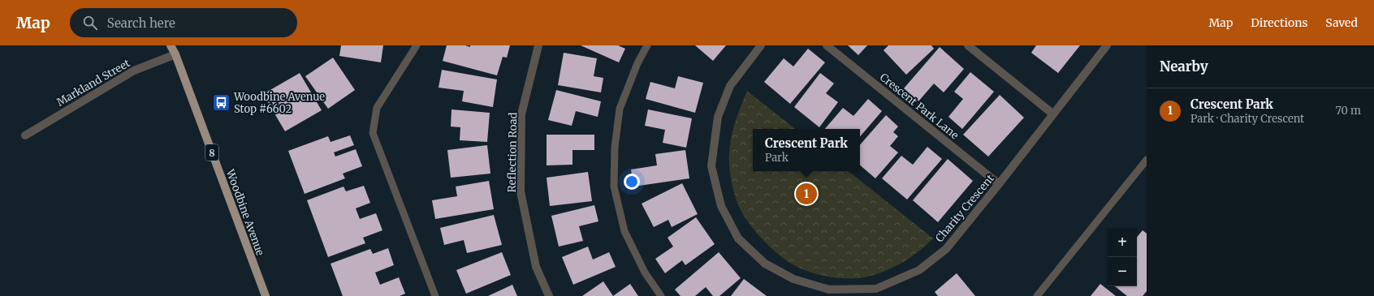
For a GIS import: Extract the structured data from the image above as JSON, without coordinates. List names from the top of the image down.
{
  "streets": {
    "main road": ["8", "Woodbine Avenue"],
    "street": [
      "Markland Street",
      "Crescent Park Lane",
      "Reflection Road",
      "Charity Crescent"
    ]
  },
  "crossings": [
    ["Markland Street", "Woodbine Avenue"],
    ["Crescent Park Lane", "Charity Crescent"]
  ],
  "places": {
    "bus stop": ["Woodbine Avenue Stop #6602"]
  },
  "page": {
    "header": "Map",
    "search": "Search here",
    "nav": ["Map", "Directions", "Saved"],
    "heading": "Nearby",
    "list": [
      {
        "mark": "1",
        "name": "Crescent Park",
        "note": "Park · Charity Crescent",
        "value": "70 m"
      }
    ],
    "popup": ["Crescent Park", "Park"],
    "pins": "1",
    "map_buttons": ["+", "−"]
  }
}
